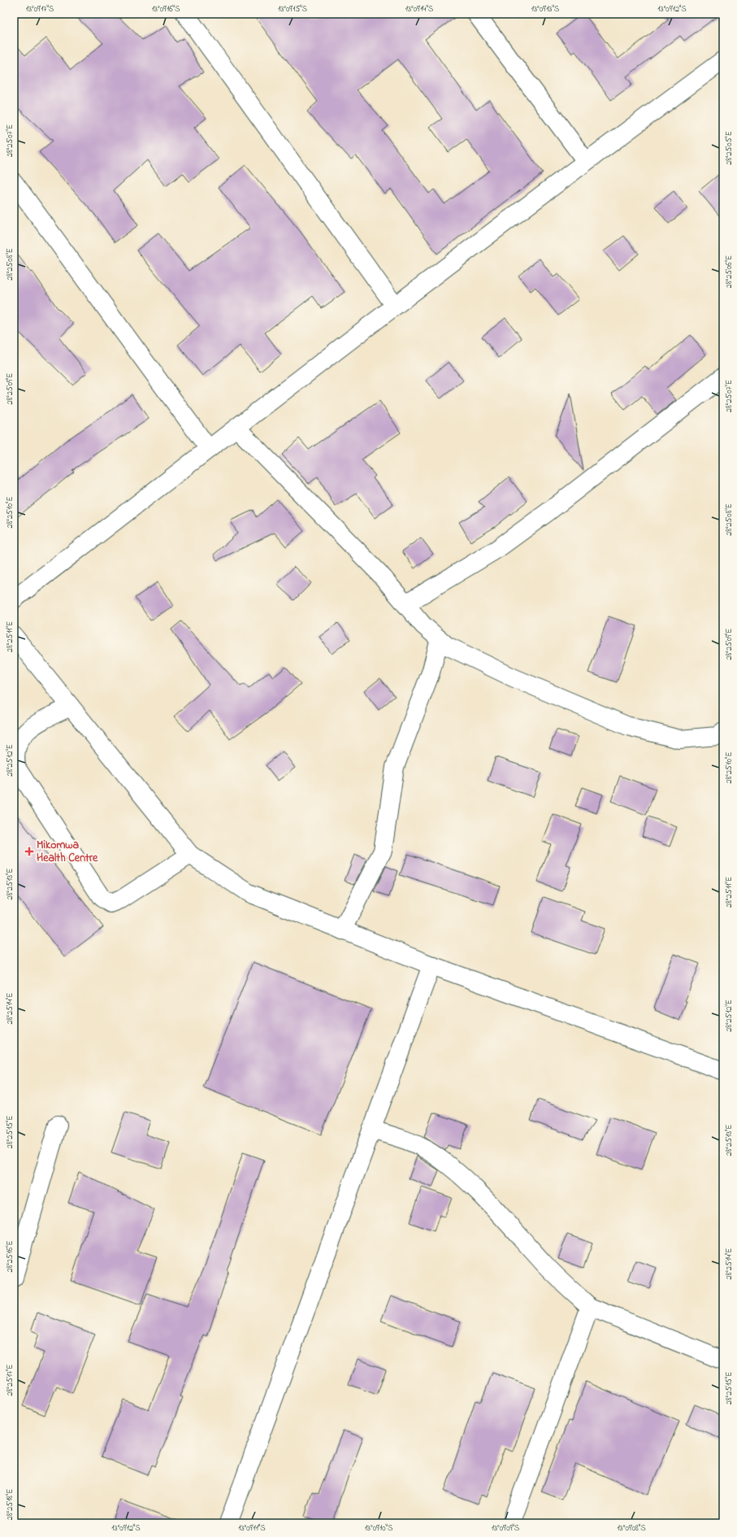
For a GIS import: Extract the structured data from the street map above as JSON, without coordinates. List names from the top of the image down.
{
  "places": {
    "health": ["Mikomwa Health Centre"]
  },
  "coordinates": [
    "13°09'17\"S",
    "13°09'16\"S",
    "13°09'15\"S",
    "13°09'14\"S",
    "13°09'13\"S",
    "13°09'12\"S",
    "28°25'07\"E",
    "28°25'05\"E",
    "28°25'08\"E",
    "28°25'06\"E",
    "28°25'09\"E",
    "28°25'10\"E",
    "28°25'11\"E",
    "28°25'12\"E",
    "28°25'13\"E",
    "28°25'14\"E",
    "28°25'15\"E",
    "28°25'16\"E",
    "28°25'17\"E",
    "28°25'18\"E",
    "13°09'11\"S",
    "13°09'10\"S",
    "13°09'09\"S",
    "13°09'08\"S"
  ]
}
